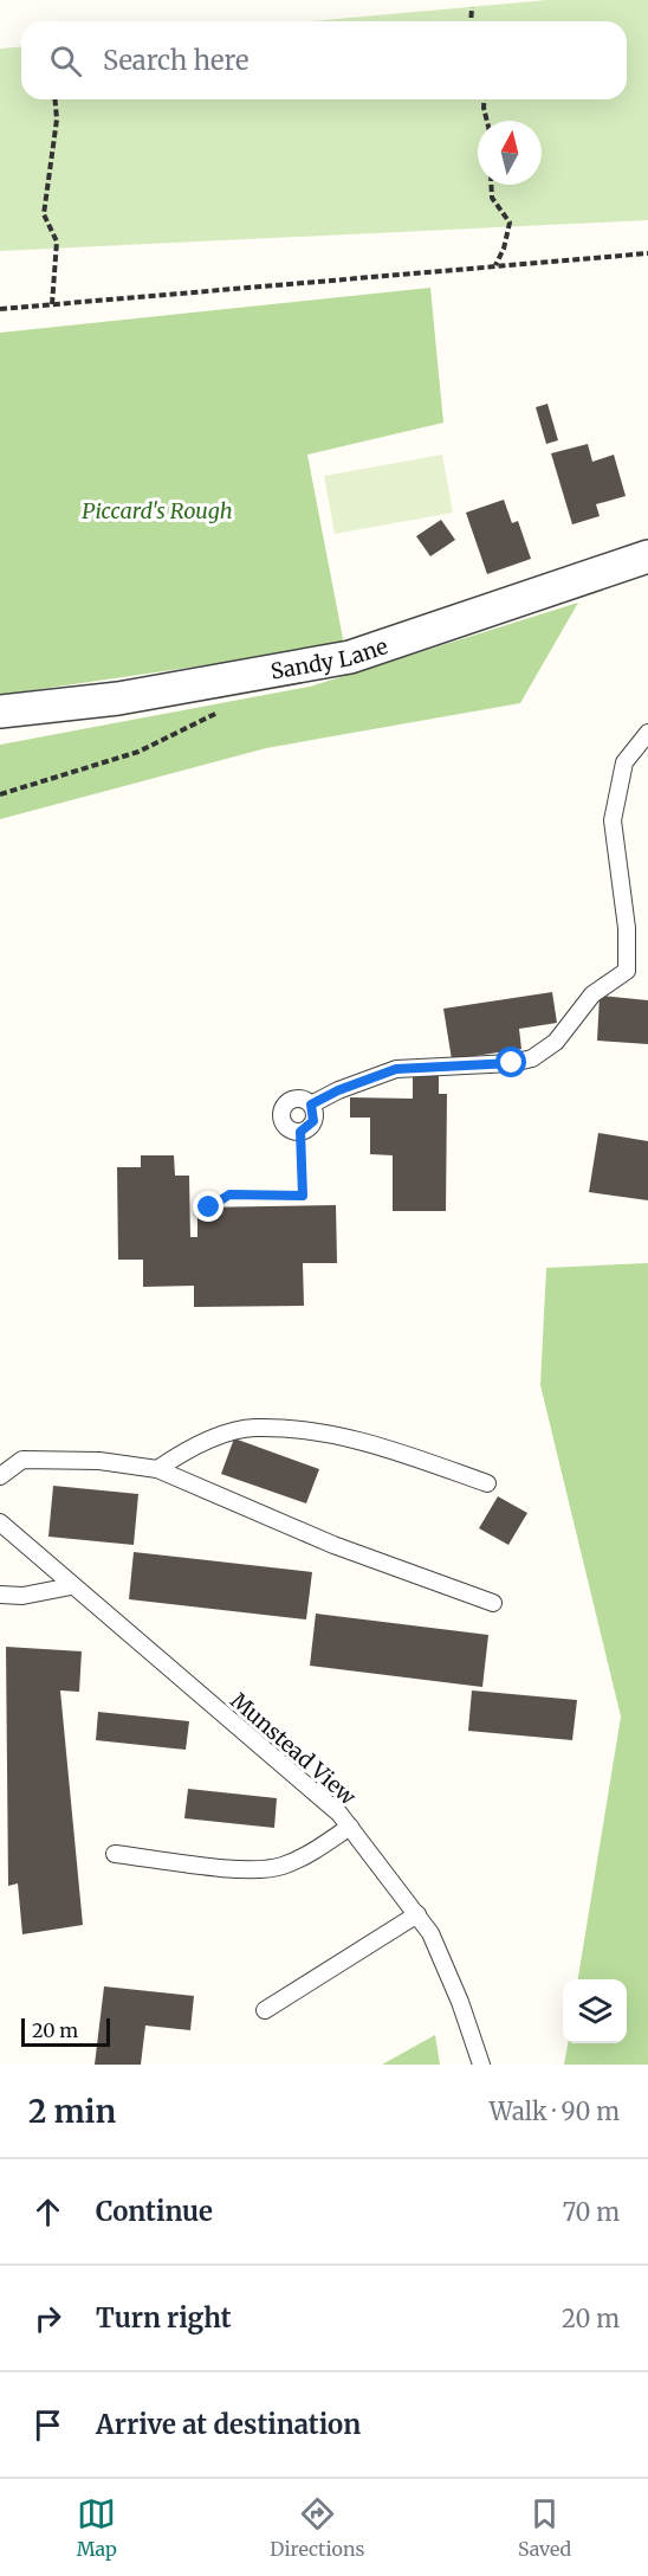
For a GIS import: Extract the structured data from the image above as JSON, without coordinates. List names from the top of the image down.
{
  "streets": {
    "street": ["Sandy Lane"],
    "lane": ["Munstead View"]
  },
  "parks": ["Piccard's Rough"],
  "scale_bar": "20 m",
  "north": "top",
  "page": {
    "search": "Search here",
    "scale": "20 m",
    "heading": ["2 min", "Walk · 90 m"],
    "list": [
      ["Continue", "70 m"],
      ["Turn right", "20 m"],
      "Arrive at destination"
    ],
    "nav": ["Map", "Directions", "Saved"]
  }
}
